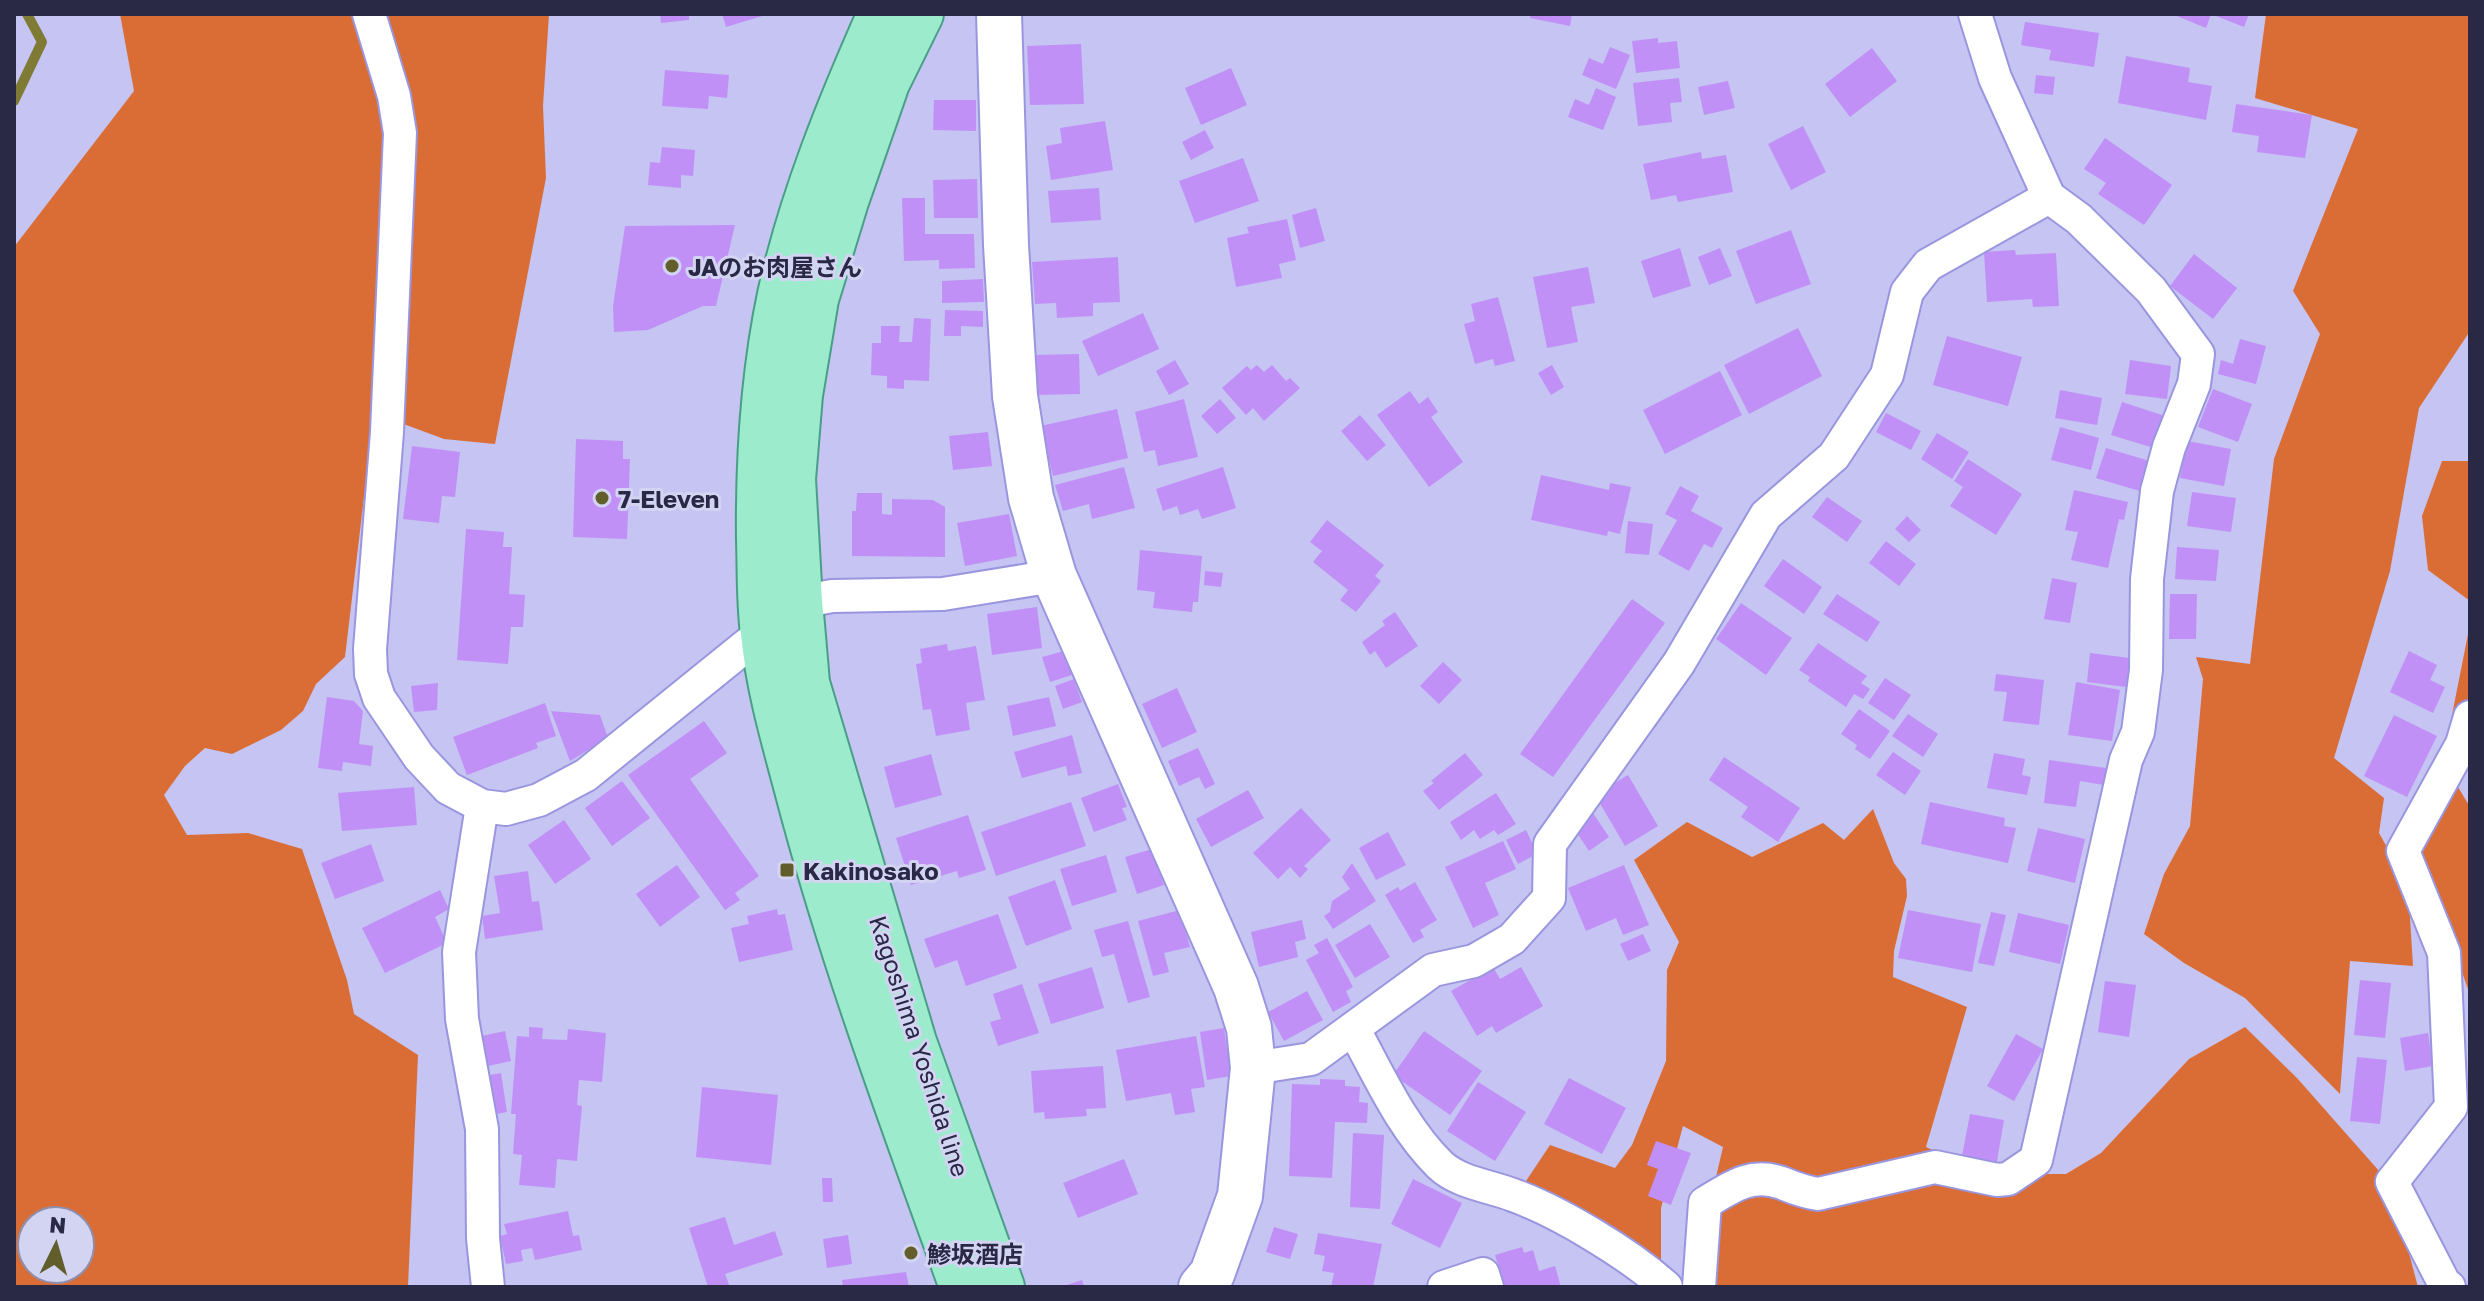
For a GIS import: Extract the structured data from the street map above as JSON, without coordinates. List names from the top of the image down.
{
  "streets": {
    "main road": ["Kagoshima Yoshida line"]
  },
  "places": {
    "other": ["JAのお肉屋さん", "7-Eleven", "鯵坂酒店"],
    "transit": ["Kakinosako"]
  },
  "north": "top"
}
